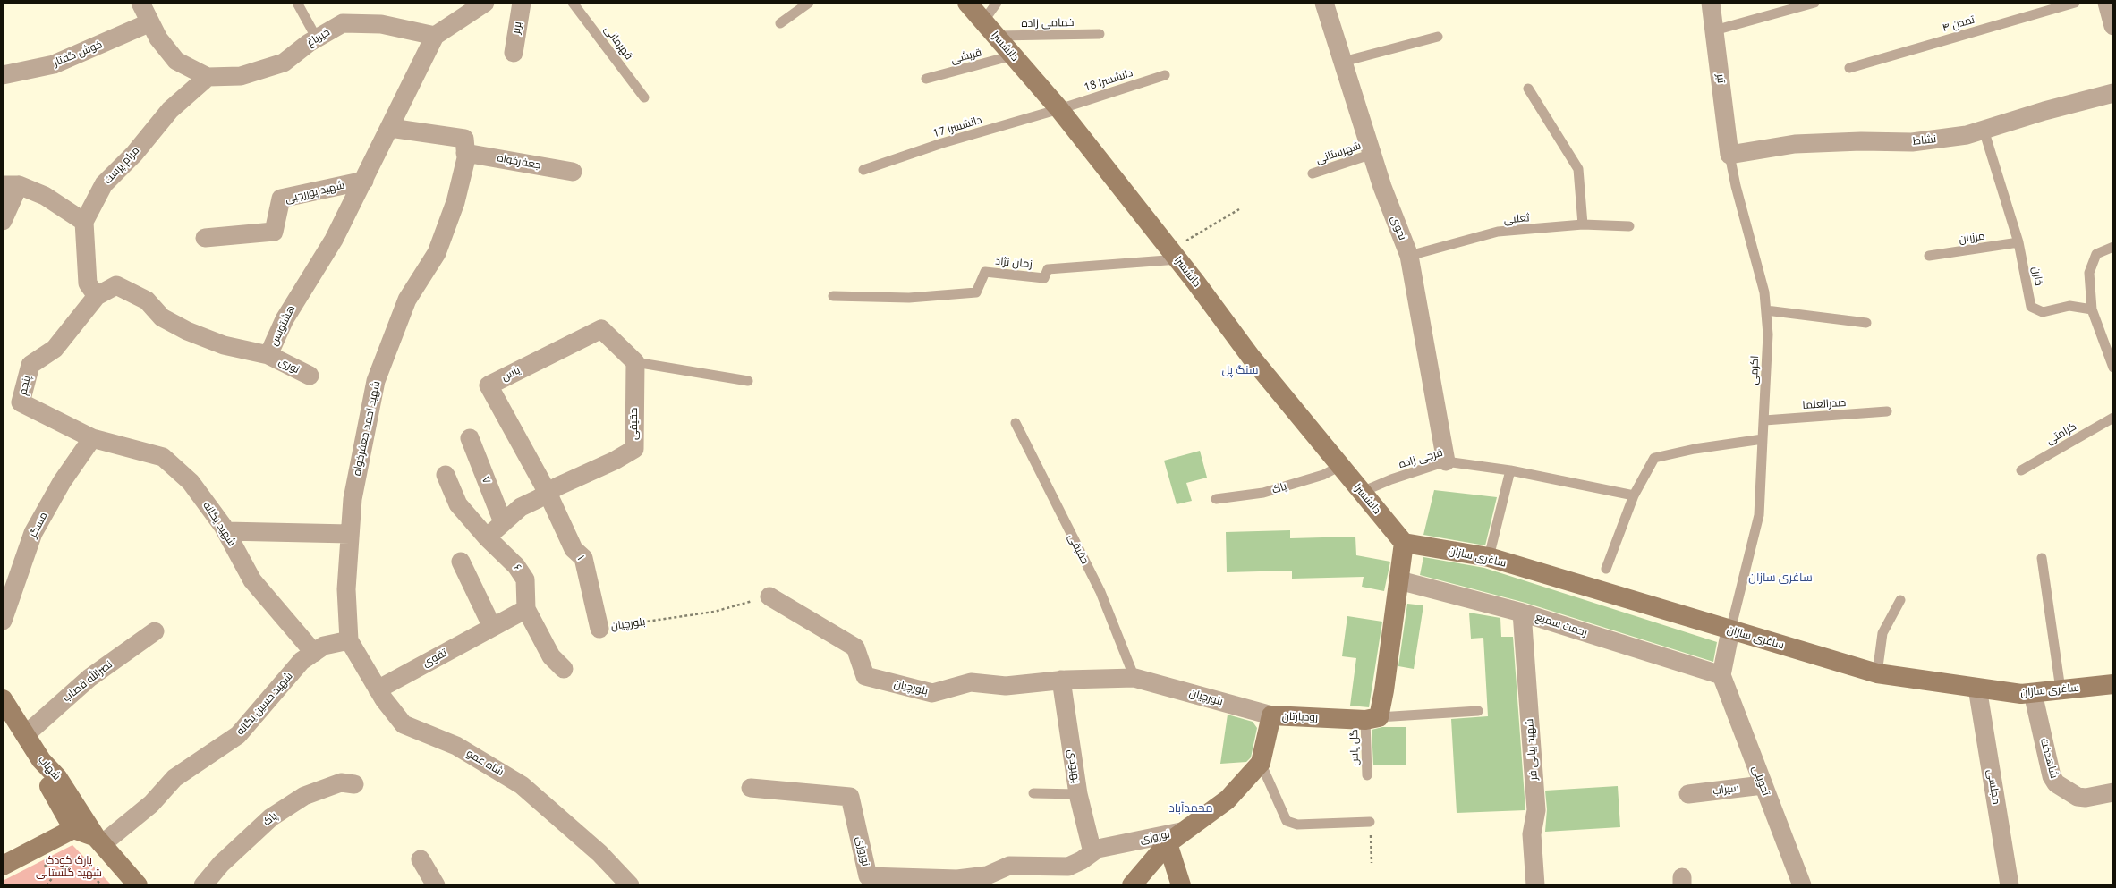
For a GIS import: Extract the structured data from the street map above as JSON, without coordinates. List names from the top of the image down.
{
  "streets": {
    "street": [
      "بربر",
      "خیرباغ",
      "دانشسرا",
      "خوش گفتار",
      "تیر",
      "نشاط",
      "جعفرخواه",
      "مرام پرست",
      "شهید پوررجبی",
      "نحوی",
      "هشتویس",
      "نوری",
      "یاس",
      "پنجم",
      "حقیقی",
      "شهید احمد جعفرخواه",
      "۷",
      "پاک",
      "شهید یگانه",
      "مسگر",
      "ساغری سازان",
      "۱",
      "۶",
      "بلورچیان",
      "رحمت سمیع",
      "تقوی",
      "نصرالله قصاب",
      "شهید حسین یگانه",
      "رودبارتان",
      "شهید بیانی فر",
      "شاهدخت",
      "شاه عمو",
      "بهبودی",
      "شهاب",
      "تحویلی",
      "مجلسی",
      "سیراب",
      "نوروزی"
    ],
    "lane": [
      "خمامی زاده",
      "تمدن ۴",
      "قهرمانی",
      "قریشی",
      "دانشسرا 18",
      "دانشسرا 17",
      "شهرستانی",
      "ثعلبی",
      "مرزبان",
      "زمان نژاد",
      "خازن",
      "اکرمی",
      "صدرالعلما",
      "کرامتی",
      "فرجی زاده",
      "گل یاس"
    ]
  },
  "crossings": [
    ["خمامی زاده", "دانشسرا"],
    ["خیرباغ", "مرام پرست"],
    ["خیرباغ", "هشتویس"],
    ["دانشسرا", "قریشی"],
    ["دانشسرا", "دانشسرا 18"],
    ["دانشسرا", "دانشسرا 17"],
    ["دانشسرا", "زمان نژاد"],
    ["دانشسرا", "فرجی زاده"],
    ["دانشسرا", "پاک"],
    ["دانشسرا", "ساغری سازان"],
    ["تیر", "نشاط"],
    ["تیر", "اکرمی"],
    ["دانشسرا 18", "دانشسرا 17"],
    ["نشاط", "خازن"],
    ["نشاط", "اکرمی"],
    ["شهرستانی", "نحوی"],
    ["جعفرخواه", "شهید احمد جعفرخواه"],
    ["شهید پوررجبی", "هشتویس"],
    ["ثعلبی", "نحوی"],
    ["نحوی", "فرجی زاده"],
    ["مرزبان", "خازن"],
    ["هشتویس", "نوری"],
    ["هشتویس", "پنجم"],
    ["هشتویس", "شهید احمد جعفرخواه"],
    ["اکرمی", "صدرالعلما"],
    ["اکرمی", "ساغری سازان"],
    ["یاس", "حقیقی"],
    ["یاس", "۱"],
    ["پنجم", "شهید یگانه"],
    ["پنجم", "مسگر"],
    ["حقیقی", "۷"],
    ["حقیقی", "۱"],
    ["حقیقی", "۶"],
    ["حقیقی", "بلورچیان"],
    ["شهید احمد جعفرخواه", "شهید حسین یگانه"],
    ["شهید احمد جعفرخواه", "شاه عمو"],
    ["شهید یگانه", "مسگر"],
    ["شهید یگانه", "شهید حسین یگانه"],
    ["ساغری سازان", "شاهدخت"],
    ["ساغری سازان", "مجلسی"],
    ["۱", "بلورچیان"],
    ["۶", "تقوی"],
    ["بلورچیان", "رودبارتان"],
    ["بلورچیان", "بهبودی"],
    ["رحمت سمیع", "شهید بیانی فر"],
    ["رحمت سمیع", "تحویلی"],
    ["تقوی", "شاه عمو"],
    ["نصرالله قصاب", "شهاب"],
    ["شهید حسین یگانه", "شاه عمو"],
    ["شهید حسین یگانه", "شهاب"],
    ["رودبارتان", "گل یاس"],
    ["رودبارتان", "نوروزی"],
    ["بهبودی", "نوروزی"],
    ["تحویلی", "سیراب"]
  ],
  "districts": ["سنگ پل", "ساغری سازان", "محمدآباد"],
  "parks": ["پارک کودک شهید گلستانی"]
}
